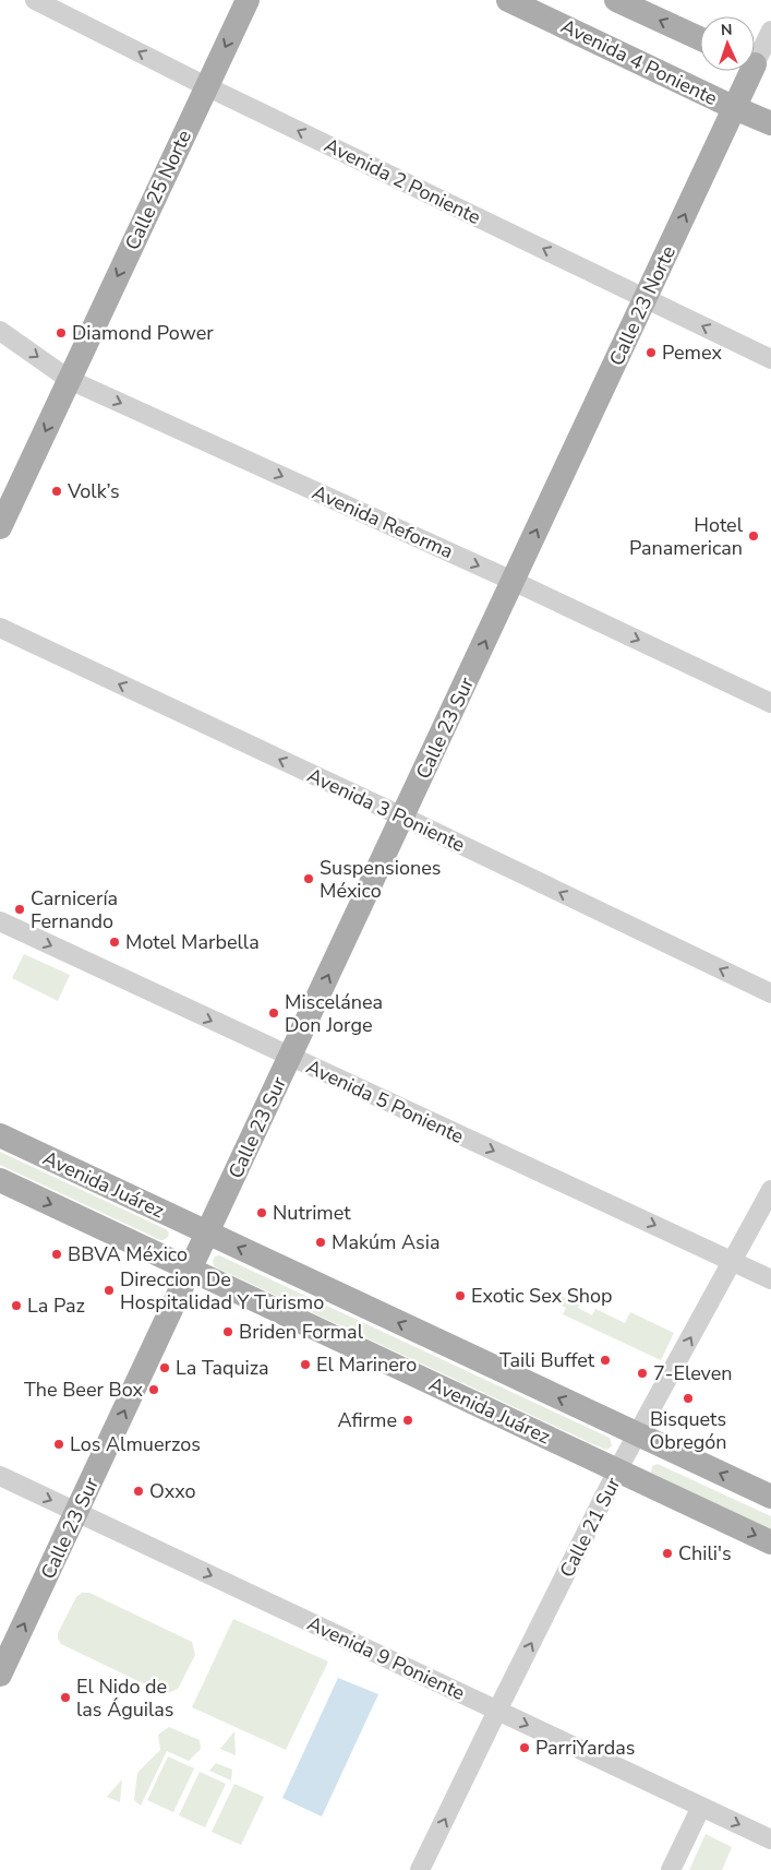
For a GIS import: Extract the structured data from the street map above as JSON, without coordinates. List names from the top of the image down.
{
  "streets": {
    "main road": [
      "Avenida 4 Poniente",
      "Calle 25 Norte",
      "Calle 23 Norte",
      "Calle 23 Sur",
      "Avenida Juárez"
    ],
    "street": [
      "Avenida 2 Poniente",
      "Avenida Reforma",
      "Avenida 3 Poniente",
      "Avenida 5 Poniente",
      "Calle 21 Sur",
      "Avenida 9 Poniente"
    ]
  },
  "crossings": [
    ["Avenida 4 Poniente", "Calle 23 Norte"],
    ["Avenida 2 Poniente", "Calle 25 Norte"],
    ["Avenida 2 Poniente", "Calle 23 Norte"],
    ["Calle 25 Norte", "Avenida Reforma"],
    ["Calle 23 Norte", "Avenida Reforma"],
    ["Calle 23 Norte", "Calle 23 Sur"],
    ["Avenida Reforma", "Calle 23 Sur"],
    ["Calle 23 Sur", "Avenida 3 Poniente"],
    ["Calle 23 Sur", "Avenida 5 Poniente"],
    ["Calle 23 Sur", "Avenida Juárez"],
    ["Calle 23 Sur", "Avenida 9 Poniente"],
    ["Avenida 5 Poniente", "Calle 21 Sur"],
    ["Avenida Juárez", "Calle 21 Sur"],
    ["Calle 21 Sur", "Avenida 9 Poniente"]
  ],
  "one_way": [
    "Avenida 2 Poniente",
    "Calle 25 Norte",
    "Calle 23 Norte",
    "Avenida Reforma",
    "Calle 23 Sur",
    "Avenida 3 Poniente",
    "Avenida 5 Poniente",
    "Calle 21 Sur",
    "Avenida 9 Poniente"
  ],
  "places": [
    "Diamond Power",
    "Pemex",
    "Volk’s",
    "Hotel Panamerican",
    "Suspensiones México",
    "Carnicería Fernando",
    "Motel Marbella",
    "Miscelánea Don Jorge",
    "Nutrimet",
    "Makúm Asia",
    "BBVA México",
    "Direccion De Hospitalidad Y Turismo",
    "Exotic Sex Shop",
    "La Paz",
    "Briden Formal",
    "Taili Buffet",
    "El Marinero",
    "La Taquiza",
    "7-Eleven",
    "The Beer Box",
    "Bisquets Obregón",
    "Afirme",
    "Los Almuerzos",
    "Oxxo",
    "Chili's",
    "El Nido de las Águilas",
    "ParriYardas"
  ],
  "north": "top"
}
